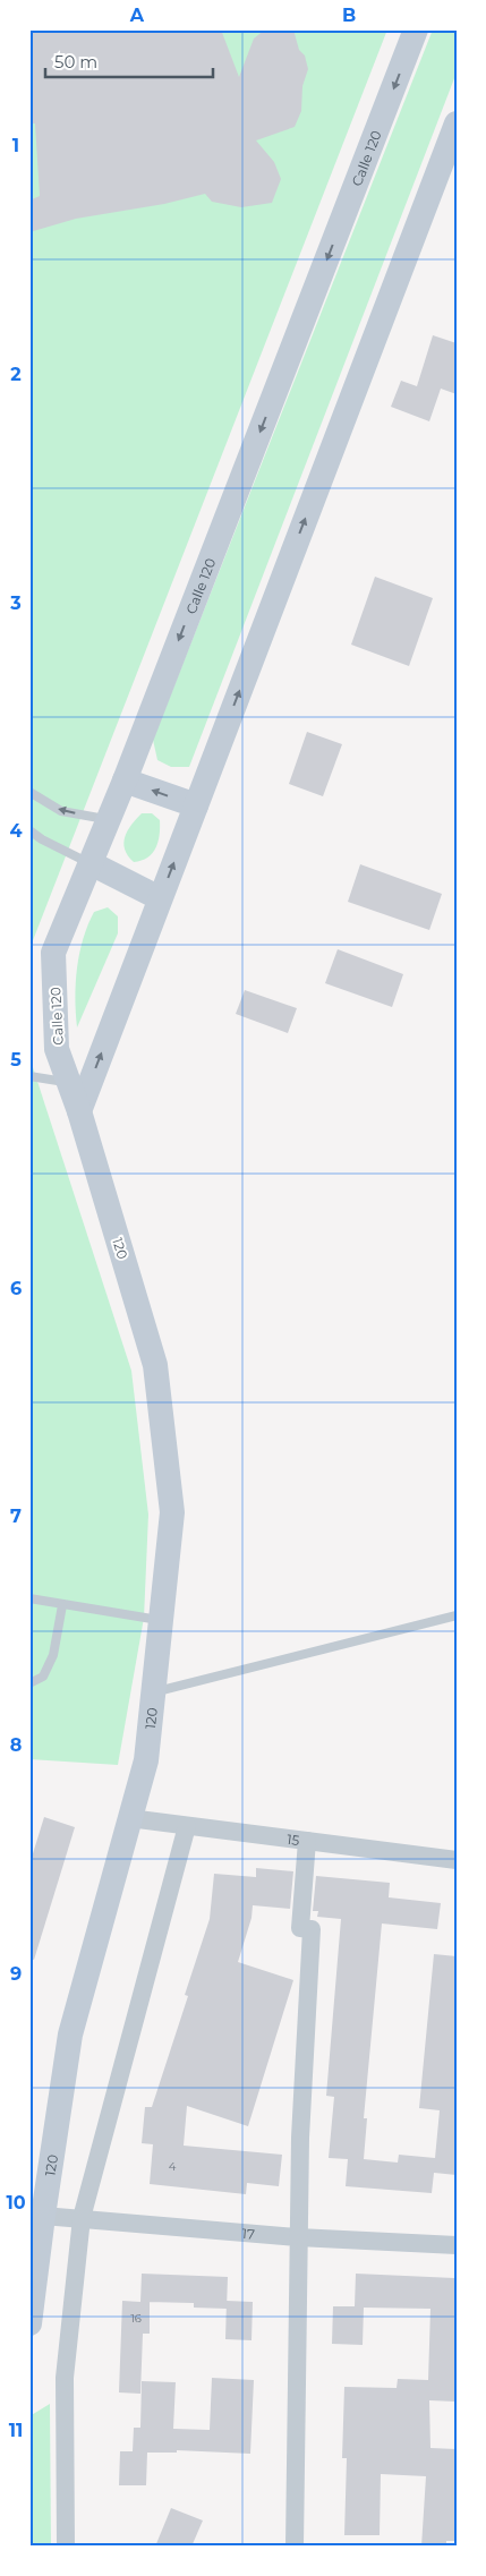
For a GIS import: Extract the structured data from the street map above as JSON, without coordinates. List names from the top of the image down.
{
  "streets": {
    "main road": ["Calle 120", "120"],
    "street": ["15", "17"]
  },
  "crossings": [
    ["Calle 120", "120"],
    ["120", "15"],
    ["120", "17"]
  ],
  "house_numbers": ["4", "16"],
  "scale_bar": "50 m",
  "grid": {
    "columns": ["A", "B"],
    "rows": [
      "1",
      "2",
      "3",
      "4",
      "5",
      "6",
      "7",
      "8",
      "9",
      "10",
      "11"
    ]
  }
}
